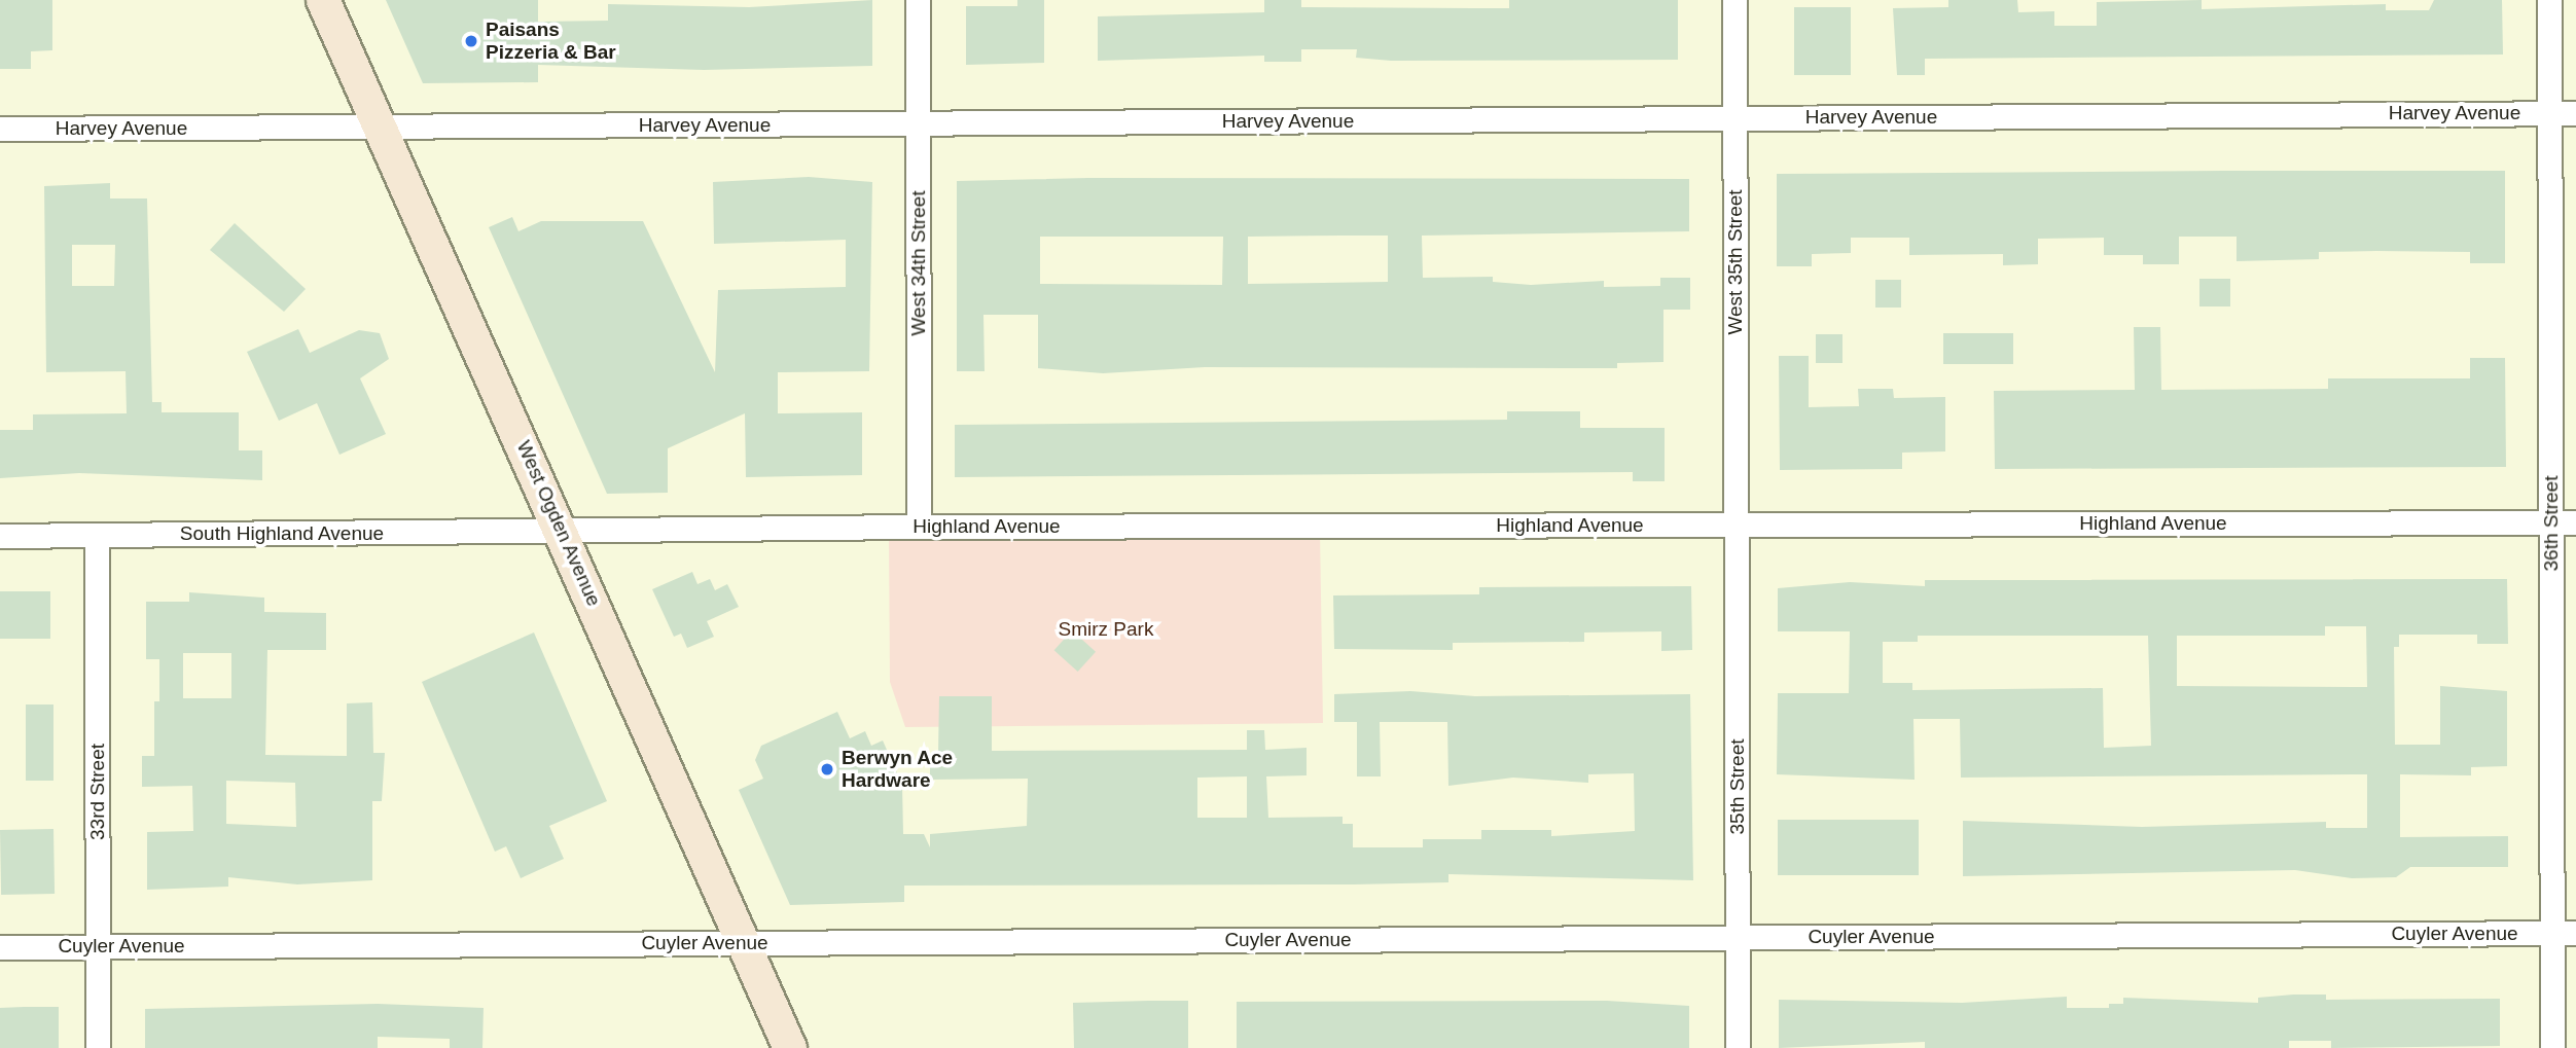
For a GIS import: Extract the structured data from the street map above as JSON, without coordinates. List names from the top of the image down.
{
  "streets": {
    "main road": ["West Ogden Avenue"],
    "street": [
      "Harvey Avenue",
      "West 35th Street",
      "West 34th Street",
      "Highland Avenue",
      "36th Street",
      "South Highland Avenue",
      "35th Street",
      "33rd Street",
      "Cuyler Avenue"
    ]
  },
  "crossings": [
    ["Harvey Avenue", "West 35th Street"],
    ["Harvey Avenue", "West 34th Street"],
    ["Harvey Avenue", "West Ogden Avenue"],
    ["Harvey Avenue", "36th Street"],
    ["West 35th Street", "Highland Avenue"],
    ["West 35th Street", "35th Street"],
    ["West 34th Street", "Highland Avenue"],
    ["West Ogden Avenue", "Highland Avenue"],
    ["West Ogden Avenue", "South Highland Avenue"],
    ["West Ogden Avenue", "Cuyler Avenue"],
    ["Highland Avenue", "36th Street"],
    ["Highland Avenue", "South Highland Avenue"],
    ["Highland Avenue", "35th Street"],
    ["36th Street", "Cuyler Avenue"],
    ["South Highland Avenue", "33rd Street"],
    ["35th Street", "Cuyler Avenue"],
    ["33rd Street", "Cuyler Avenue"]
  ],
  "parks": ["Smirz Park"],
  "places": ["Paisans Pizzeria & Bar", "Berwyn Ace Hardware"]
}
